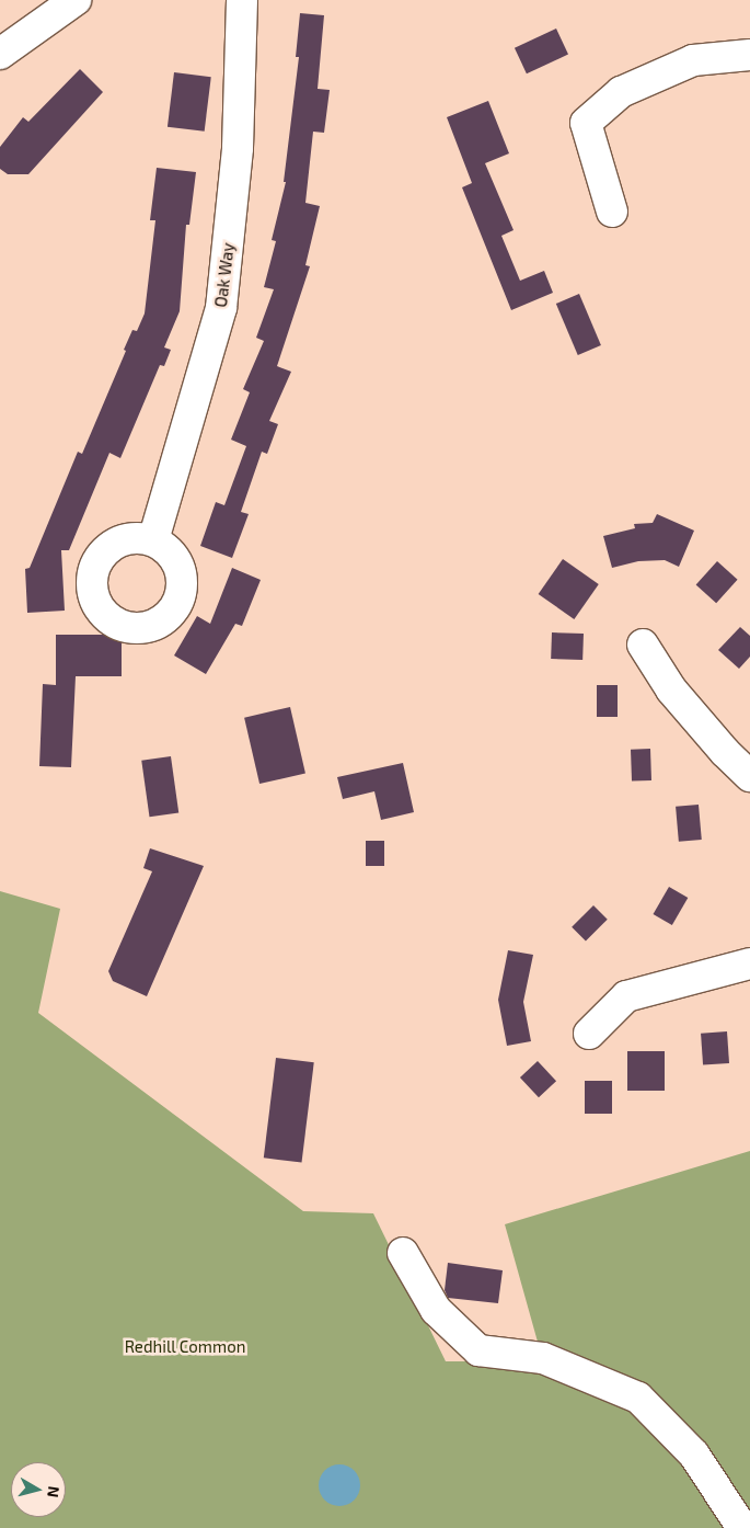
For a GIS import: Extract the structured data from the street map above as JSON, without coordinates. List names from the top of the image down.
{
  "streets": {
    "street": ["Oak Way"]
  },
  "parks": ["Redhill Common"],
  "north": "right"
}
